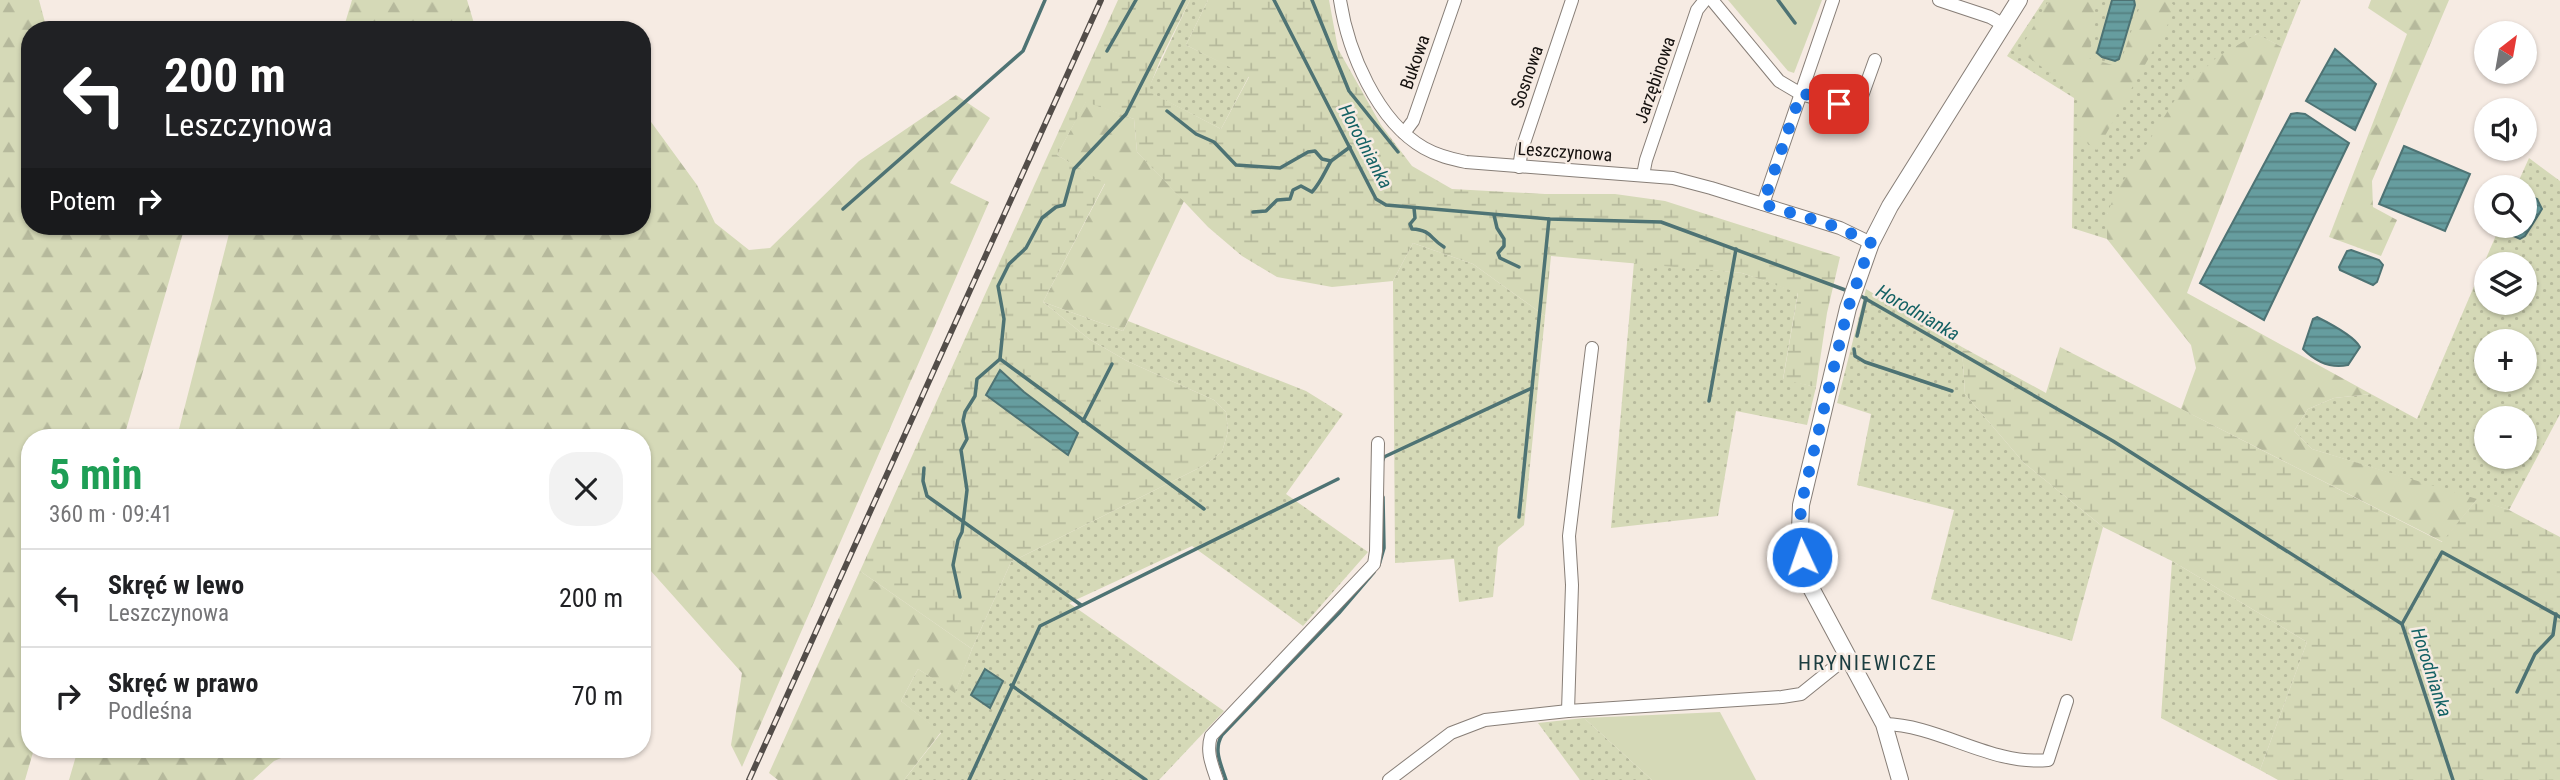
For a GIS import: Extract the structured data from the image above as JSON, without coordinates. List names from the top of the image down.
{
  "streets": {
    "street": [
      "Bukowa",
      "Sosnowa",
      "Jarzębinowa",
      "Leszczynowa"
    ]
  },
  "crossings": [
    ["Bukowa", "Leszczynowa"],
    ["Sosnowa", "Leszczynowa"],
    ["Jarzębinowa", "Leszczynowa"]
  ],
  "districts": ["HRYNIEWICZE"],
  "water": ["Horodnianka"],
  "north": "top right",
  "page": {
    "map_buttons": ["+", "−"],
    "turn": ["200 m", "Leszczynowa"],
    "then": "Potem",
    "heading": ["5 min", "360 m · 09:41"],
    "list": [
      {
        "name": "Skręć w lewo",
        "note": "Leszczynowa",
        "value": "200 m"
      },
      {
        "name": "Skręć w prawo",
        "note": "Podleśna",
        "value": "70 m"
      }
    ]
  }
}
